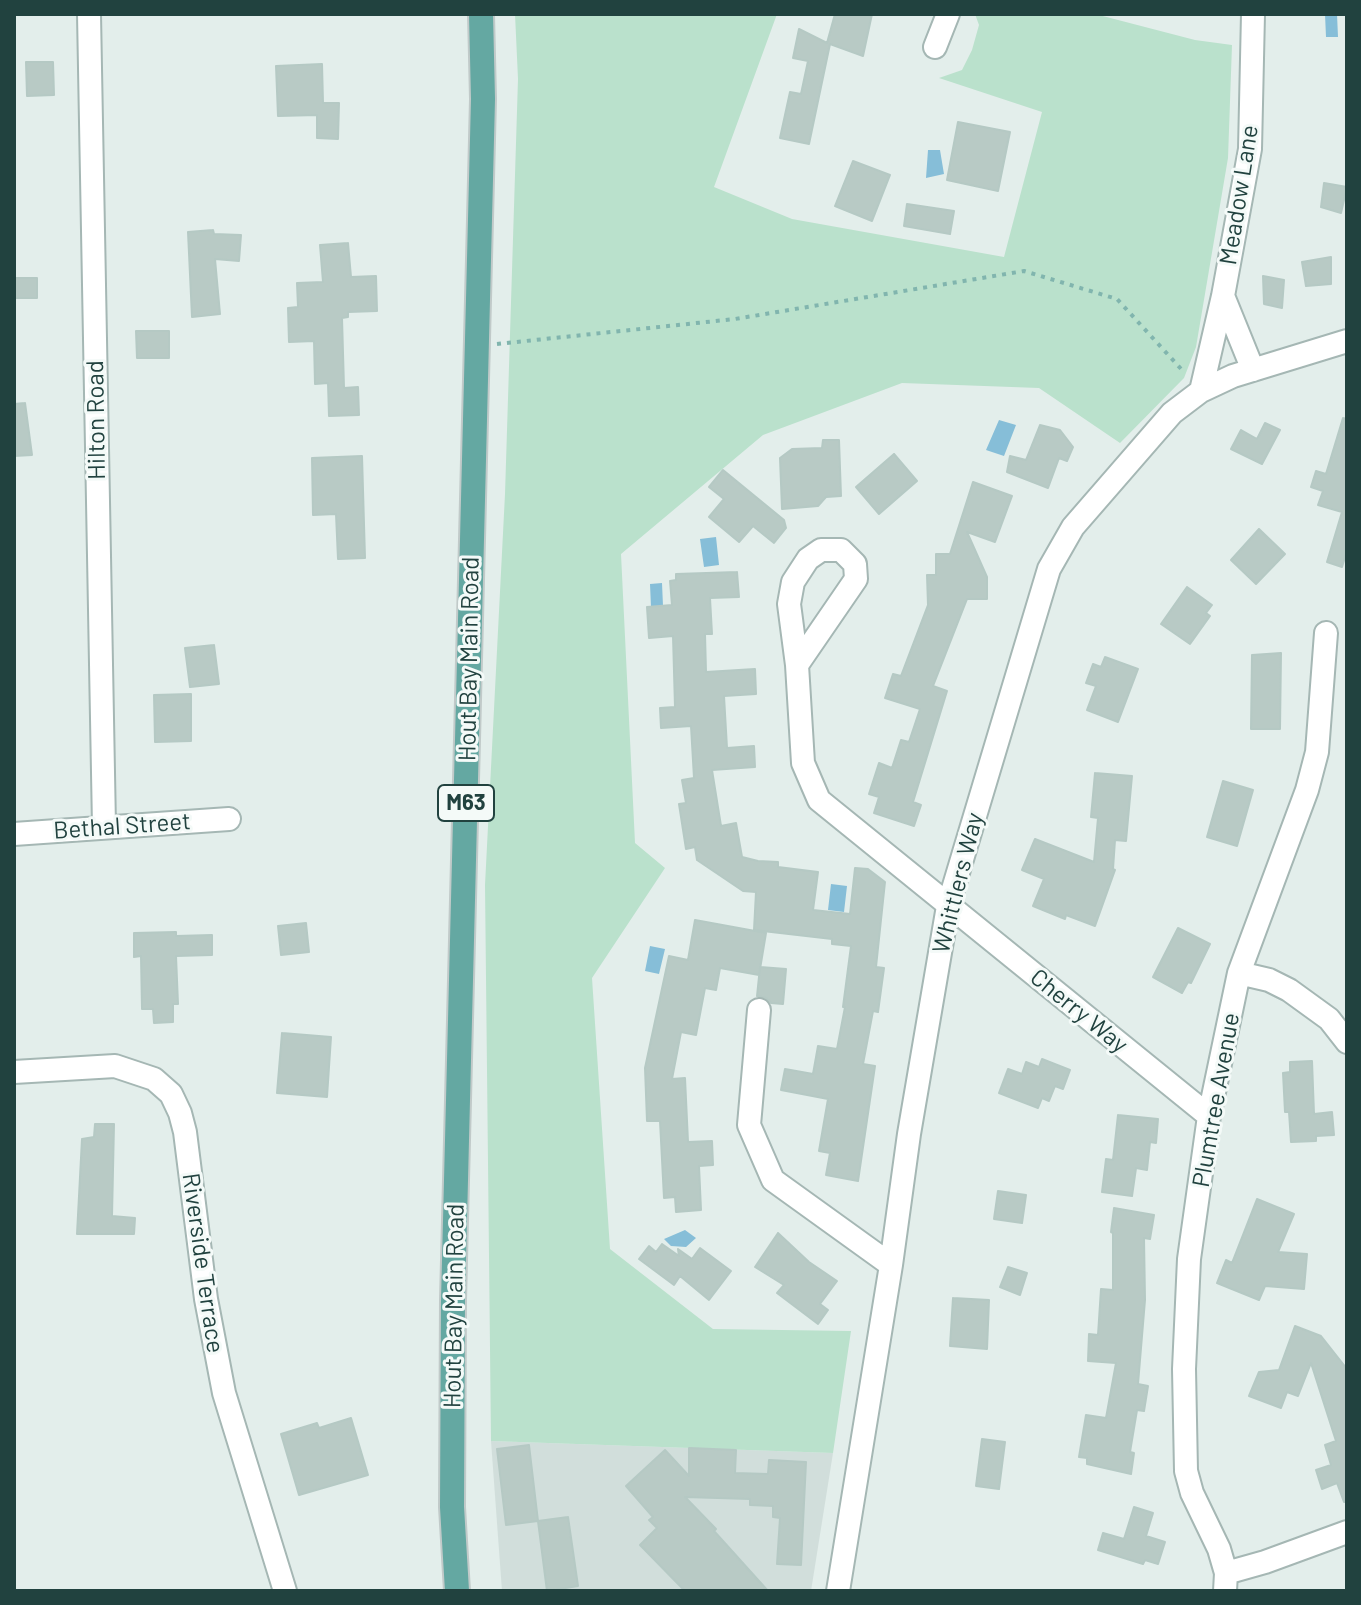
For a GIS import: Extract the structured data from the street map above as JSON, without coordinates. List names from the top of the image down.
{
  "streets": {
    "main road": ["Hout Bay Main Road", "M63"],
    "street": [
      "Meadow Lane",
      "Hilton Road",
      "Bethal Street",
      "Whittlers Way",
      "Cherry Way",
      "Plumtree Avenue",
      "Riverside Terrace"
    ]
  },
  "crossings": [
    ["Meadow Lane", "Whittlers Way"],
    ["Hilton Road", "Bethal Street"],
    ["Whittlers Way", "Cherry Way"],
    ["Cherry Way", "Plumtree Avenue"]
  ]
}
